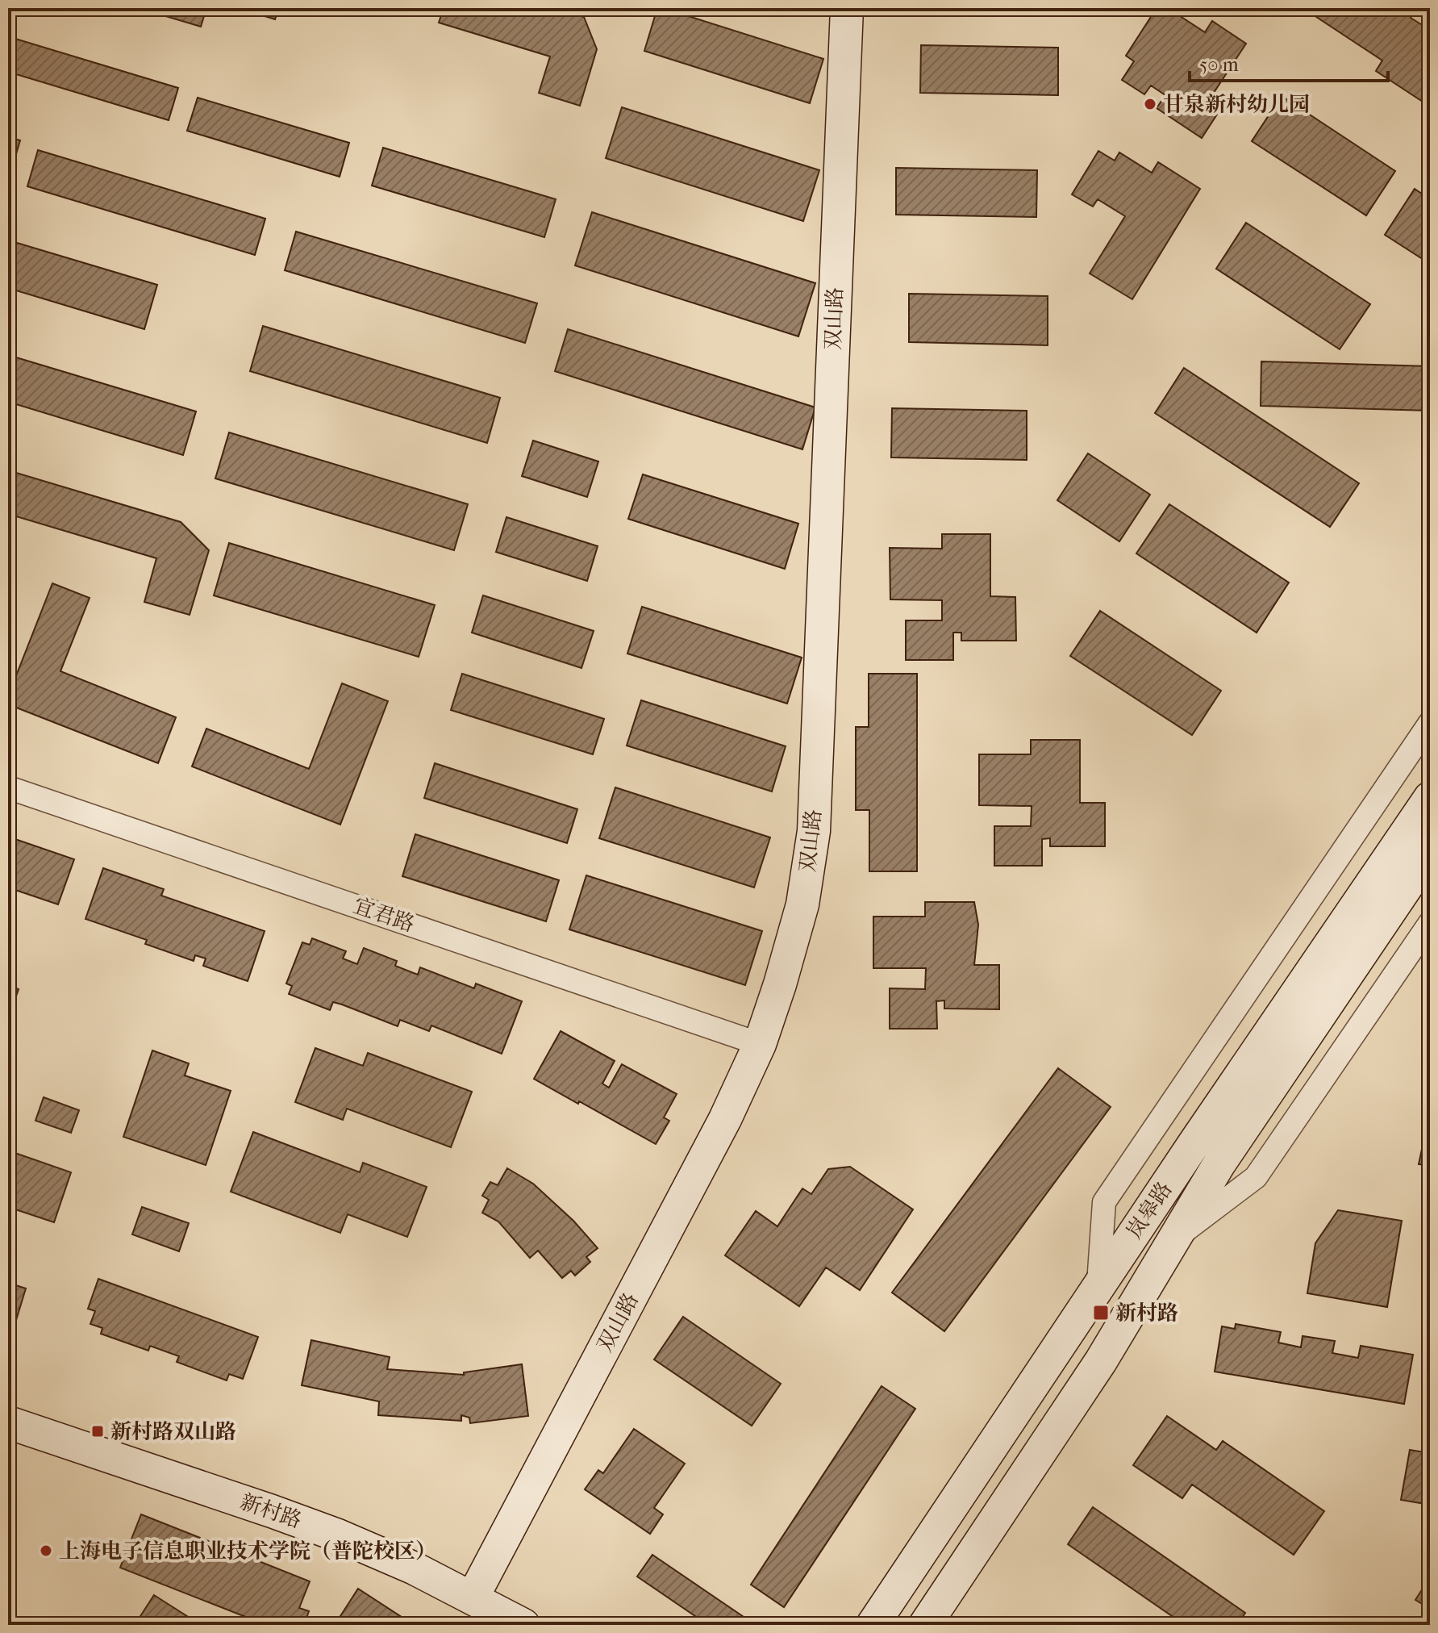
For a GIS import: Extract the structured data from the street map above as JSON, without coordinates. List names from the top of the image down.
{
  "streets": {
    "main road": ["双山路", "岚皋路", "新村路"],
    "street": ["宜君路"]
  },
  "crossings": [
    ["双山路", "宜君路"],
    ["双山路", "新村路"]
  ],
  "places": {
    "other": ["甘泉新村幼儿园", "上海电子信息职业技术学院（普陀校区）"],
    "transit": ["新村路", "新村路双山路"]
  },
  "scale_bar": "50 m"
}
